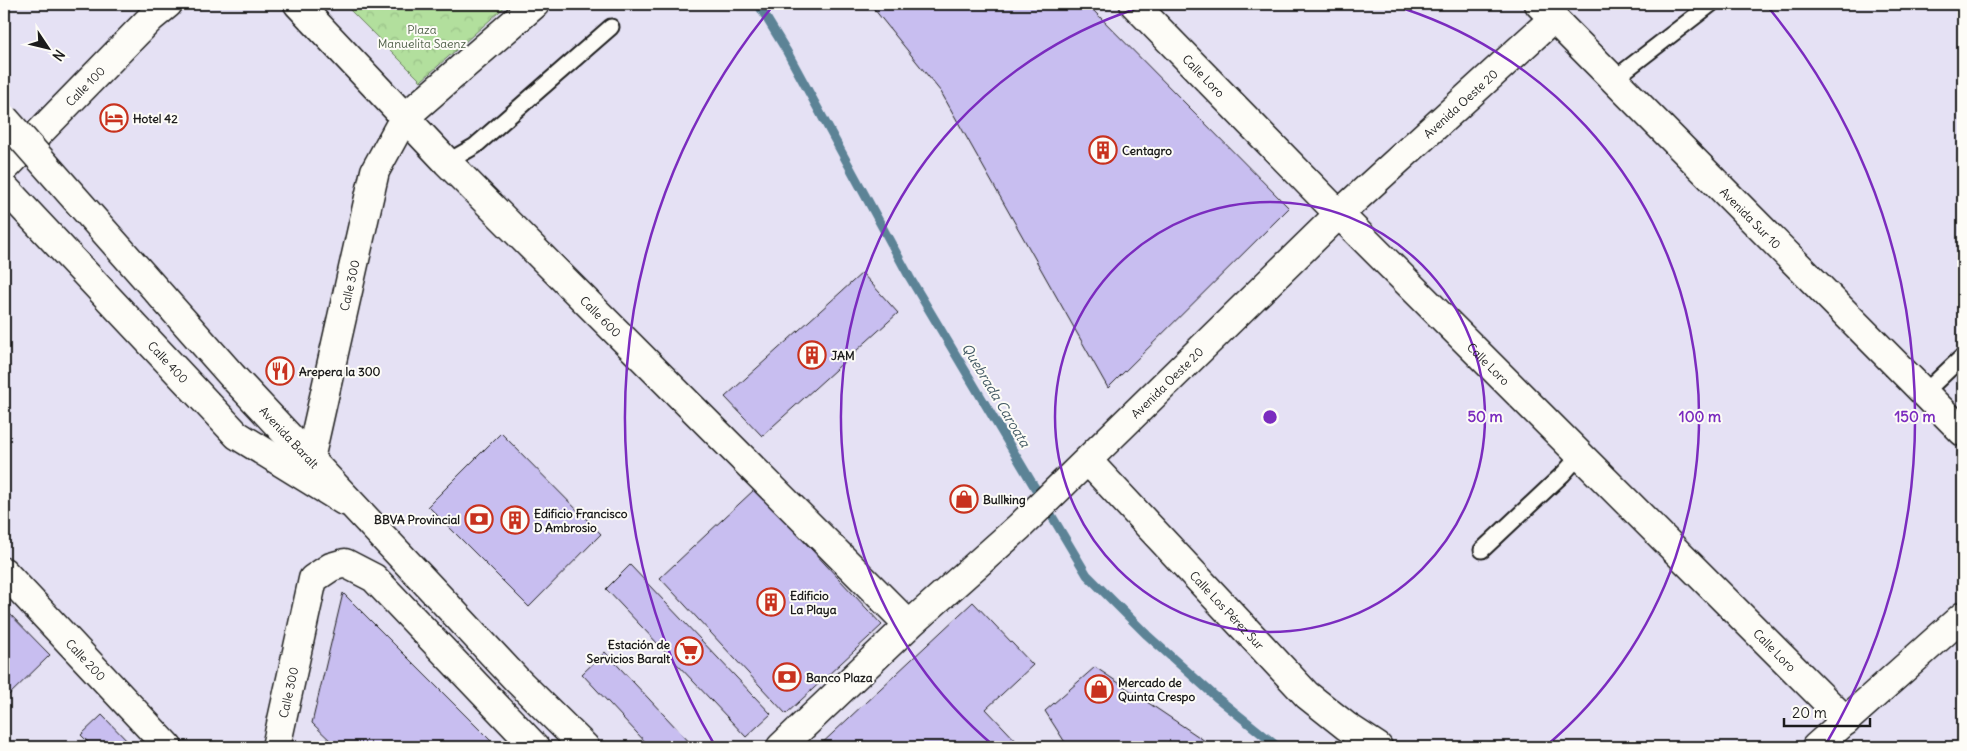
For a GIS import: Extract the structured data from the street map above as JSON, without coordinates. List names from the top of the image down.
{
  "streets": {
    "street": [
      "Calle Loro",
      "Calle 100",
      "Avenida Oeste 20",
      "Avenida Sur 10",
      "Calle 300",
      "Calle 600",
      "Calle 400",
      "Avenida Baralt",
      "Calle Los Pérez Sur",
      "Calle 200"
    ]
  },
  "crossings": [
    ["Calle Loro", "Avenida Oeste 20"],
    ["Avenida Oeste 20", "Avenida Sur 10"],
    ["Avenida Oeste 20", "Calle 600"],
    ["Avenida Oeste 20", "Calle Los Pérez Sur"],
    ["Calle 300", "Calle 600"],
    ["Calle 300", "Avenida Baralt"],
    ["Calle 400", "Avenida Baralt"]
  ],
  "water": ["Quebrada Caroata"],
  "parks": ["Plaza Manuelita Saenz"],
  "places": {
    "hotel": ["Hotel 42"],
    "building": [
      "Centagro",
      "JAM",
      "Edificio Francisco D Ambrosio",
      "Edificio La Playa"
    ],
    "restaurant": ["Arepera la 300"],
    "shop": ["Bullking", "Mercado de Quinta Crespo"],
    "bank": ["BBVA Provincial", "Banco Plaza"],
    "supermarket": ["Estación de Servicios Baralt"]
  },
  "scale_bar": "20 m",
  "north": "bottom right",
  "rings": ["50 m", "100 m", "150 m"]
}
